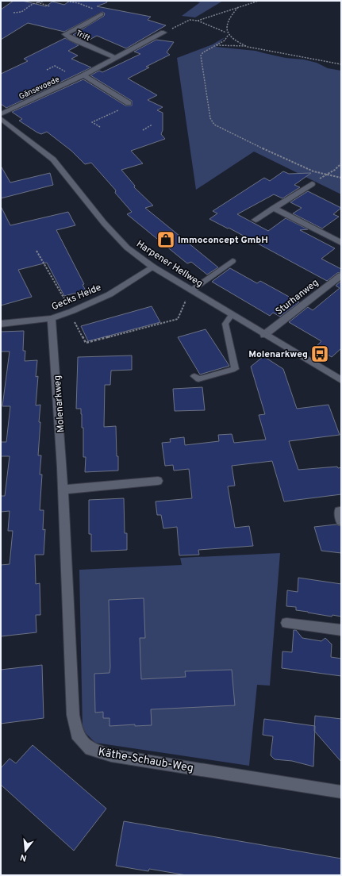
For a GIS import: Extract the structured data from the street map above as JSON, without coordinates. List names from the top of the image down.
{
  "streets": {
    "street": [
      "Trift",
      "Gänsevoede",
      "Harpener Hellweg",
      "Gecks Heide",
      "Sturhanweg",
      "Molenarkweg",
      "Käthe-Schaub-Weg"
    ]
  },
  "crossings": [
    ["Trift", "Gänsevoede"],
    ["Harpener Hellweg", "Gecks Heide"],
    ["Harpener Hellweg", "Sturhanweg"],
    ["Gecks Heide", "Molenarkweg"],
    ["Molenarkweg", "Käthe-Schaub-Weg"]
  ],
  "places": {
    "shop": ["Immoconcept GmbH"],
    "bus stop": ["Molenarkweg"]
  },
  "north": "bottom"
}
